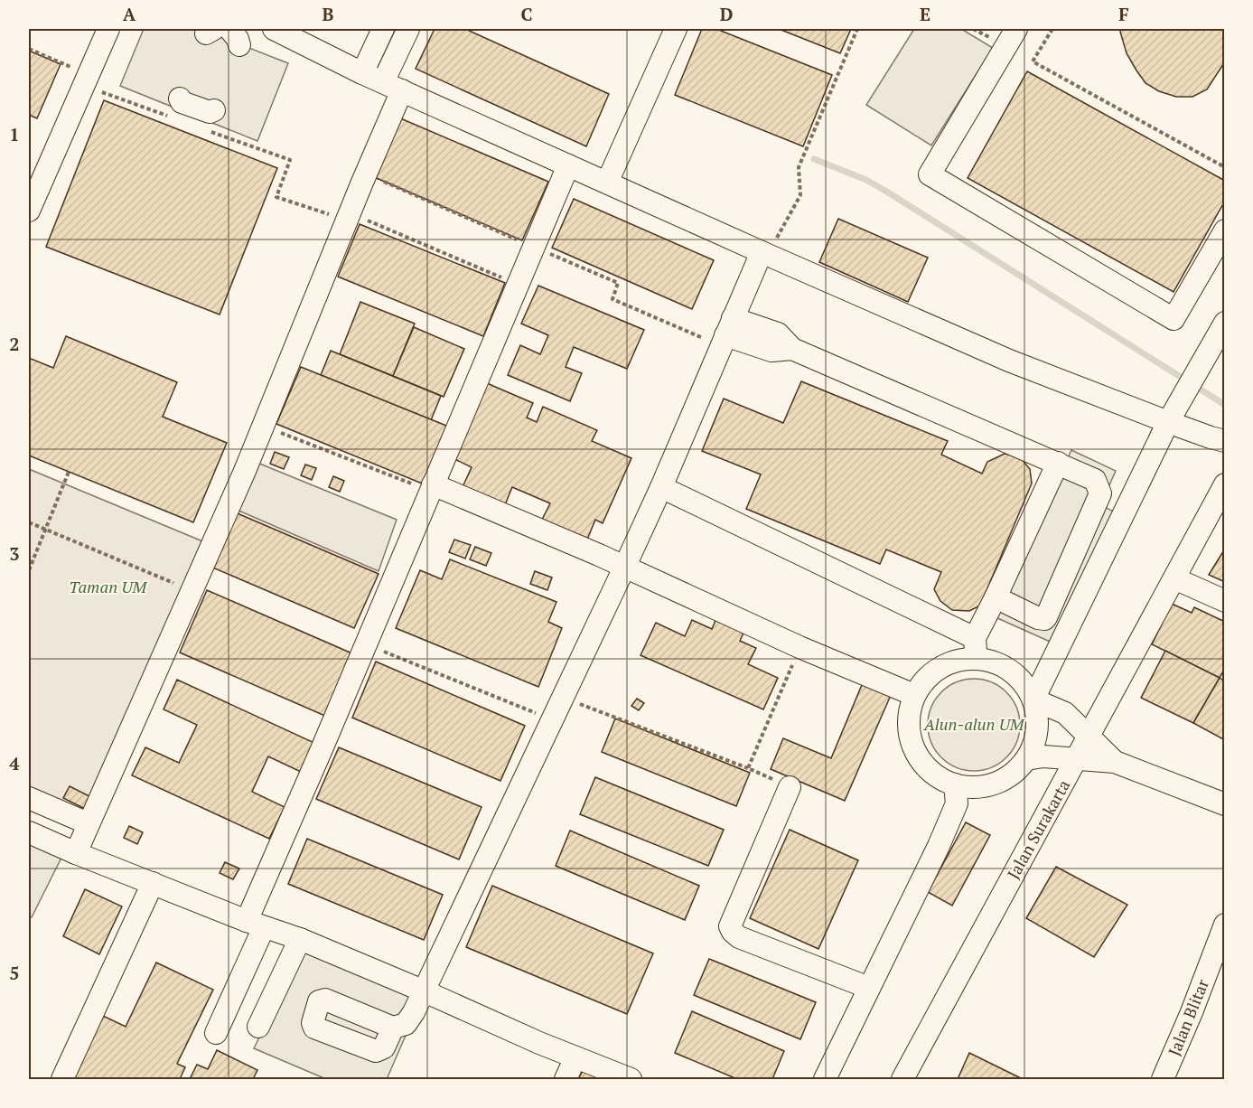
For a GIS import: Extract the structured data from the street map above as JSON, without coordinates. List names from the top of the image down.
{
  "streets": {
    "street": ["Jalan Surakarta", "Jalan Blitar"]
  },
  "parks": ["Taman UM", "Alun-alun UM"],
  "grid": {
    "columns": [
      "A",
      "B",
      "C",
      "D",
      "E",
      "F"
    ],
    "rows": [
      "1",
      "2",
      "3",
      "4",
      "5"
    ]
  }
}
